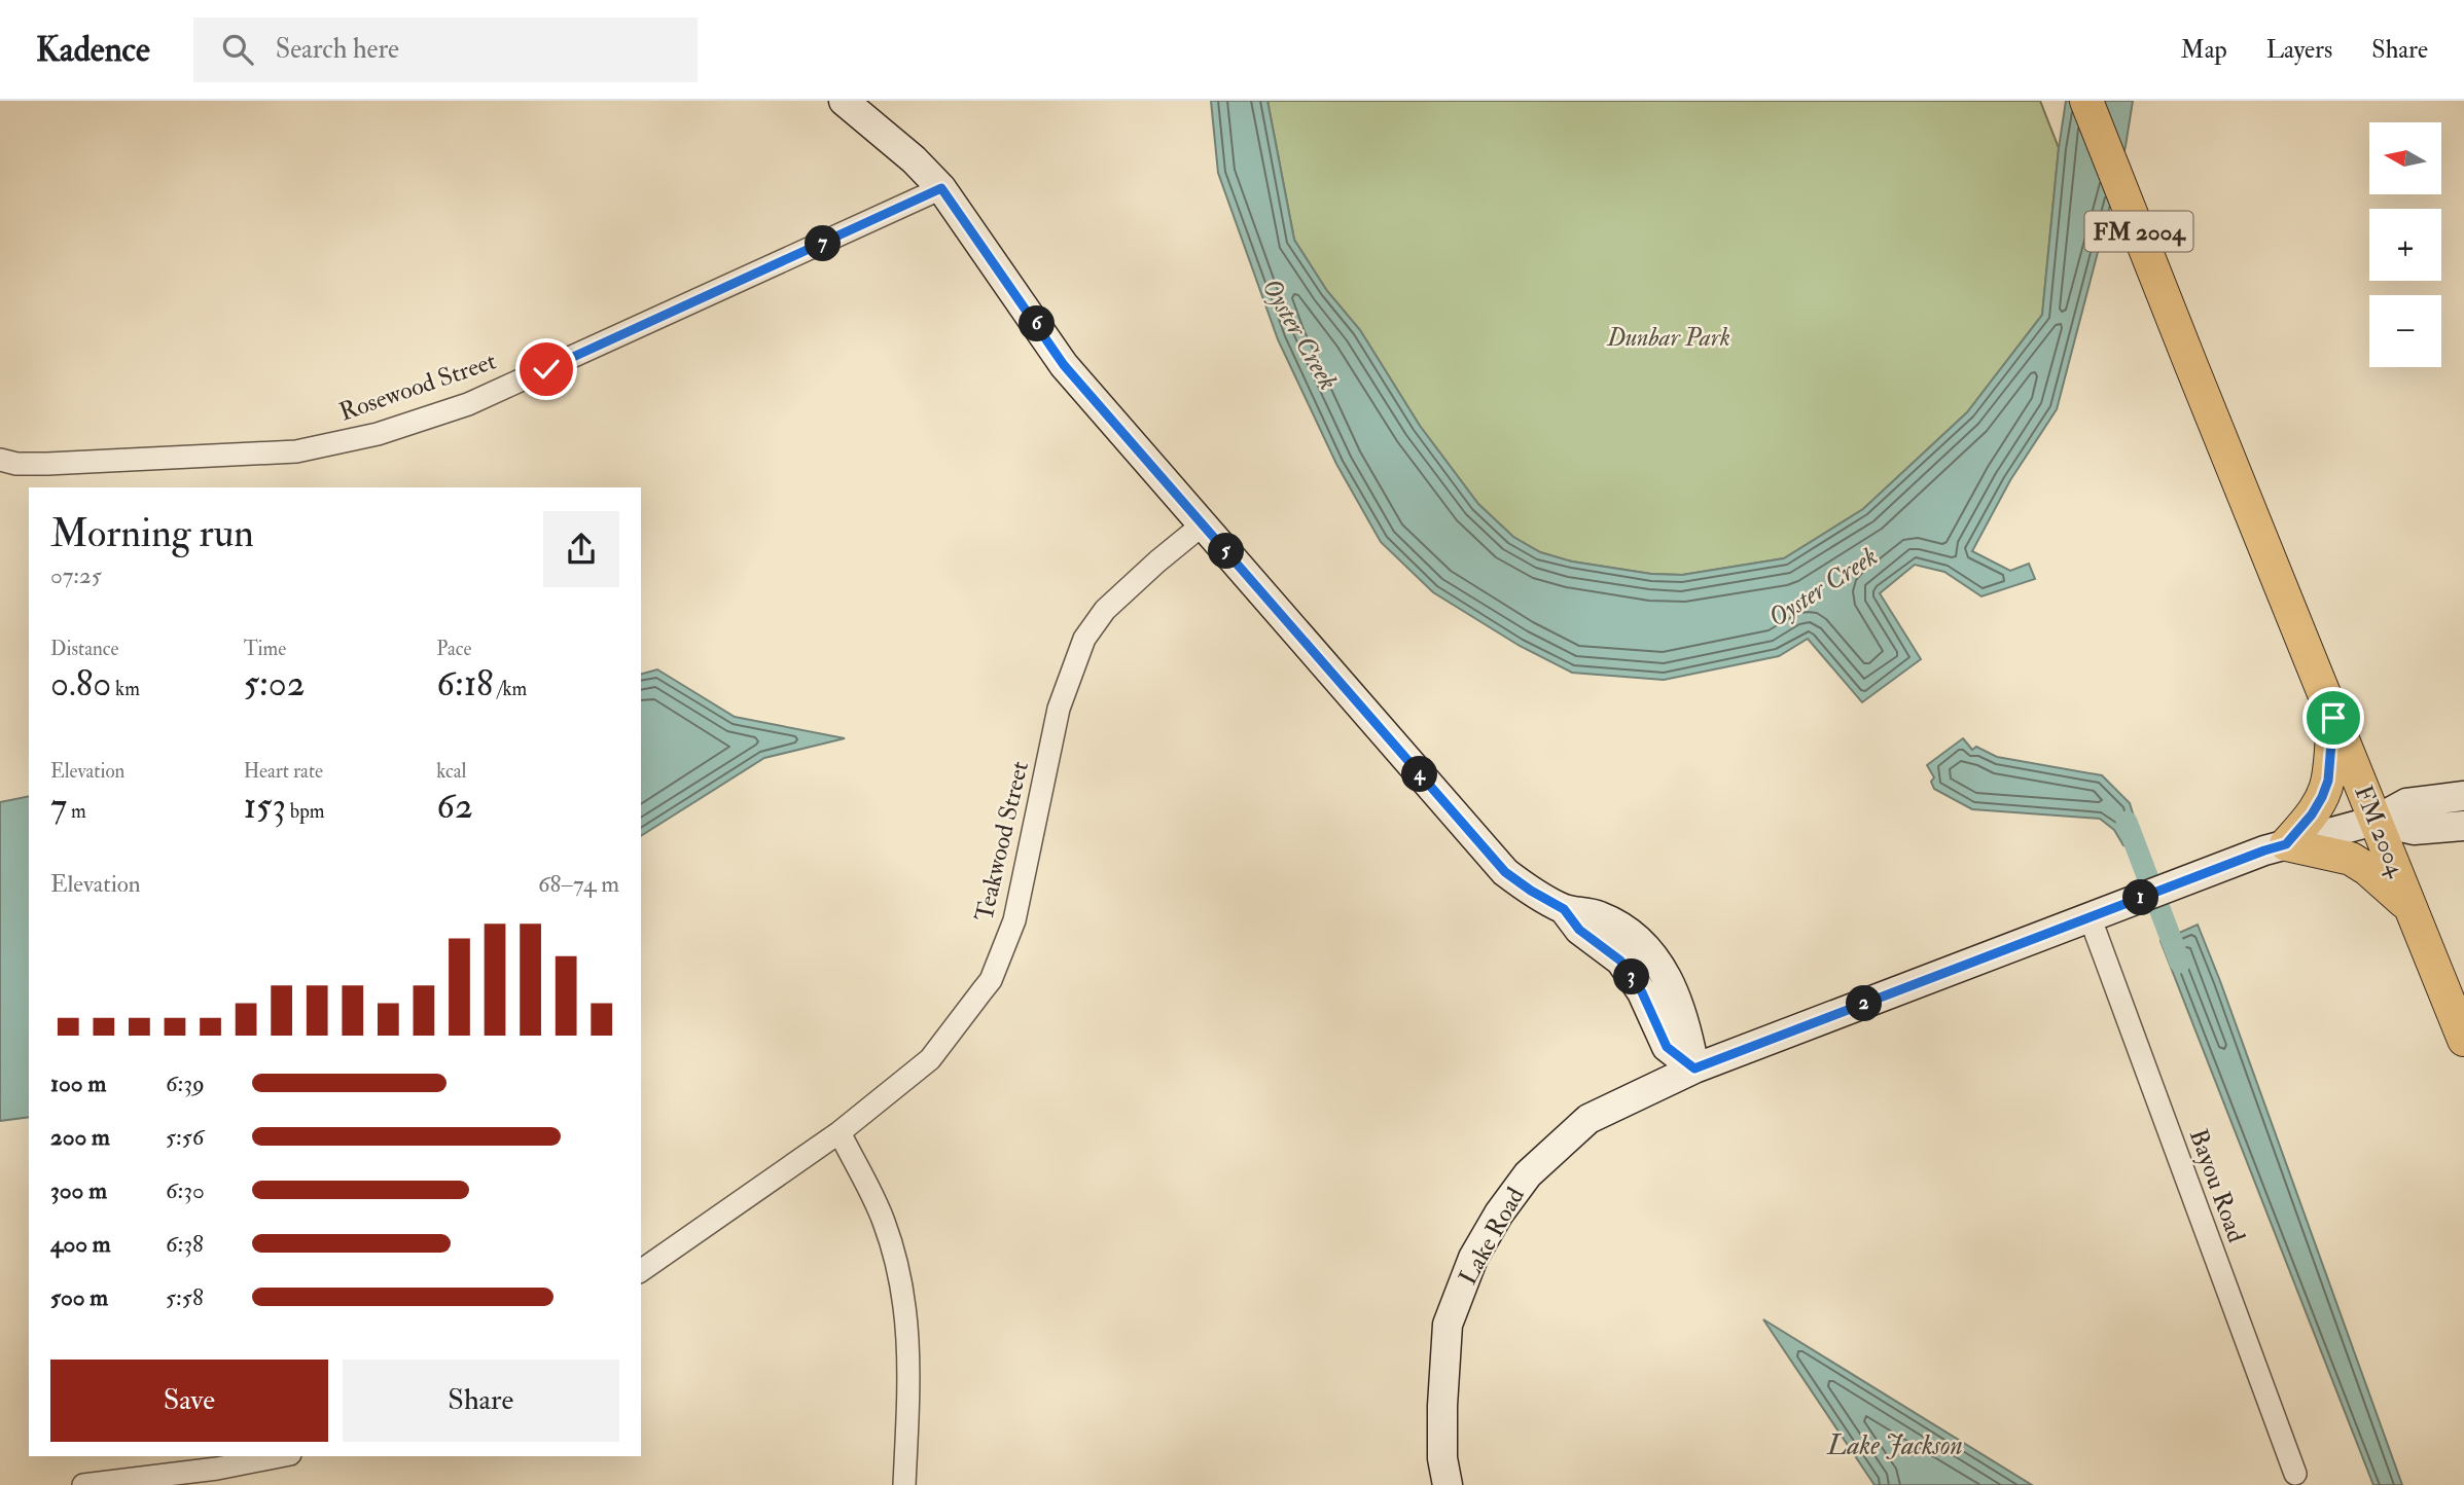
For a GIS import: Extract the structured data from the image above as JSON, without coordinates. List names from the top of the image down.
{
  "streets": {
    "main road": ["FM 2004"],
    "street": [
      "Rosewood Street",
      "Teakwood Street",
      "Bayou Road",
      "Lake Road"
    ]
  },
  "crossings": [
    ["FM 2004", "Lake Road"],
    ["Bayou Road", "Lake Road"]
  ],
  "water": ["Oyster Creek", "Lake Jackson"],
  "parks": ["Dunbar Park"],
  "north": "left",
  "page": {
    "header": "Kadence",
    "search": "Search here",
    "nav": ["Map", "Layers", "Share"],
    "map_buttons": ["+", "−"],
    "pins": [
      "7",
      "6",
      "5",
      "4",
      "1",
      "3",
      "2"
    ],
    "heading": ["Morning run", "07:25"],
    "stats": [
      ["Distance", "0.80 km"],
      ["Time", "5:02"],
      ["Pace", "6:18 /km"],
      ["Elevation", "7 m"],
      ["Heart rate", "153 bpm"],
      ["kcal", "62"]
    ],
    "chart": ["Elevation", "68–74 m"],
    "list": [
      {
        "name": "100 m",
        "note": "6:39"
      },
      {
        "name": "200 m",
        "note": "5:56"
      },
      {
        "name": "300 m",
        "note": "6:30"
      },
      {
        "name": "400 m",
        "note": "6:38"
      },
      {
        "name": "500 m",
        "note": "5:58"
      }
    ],
    "buttons": ["Save", "Share"]
  }
}
